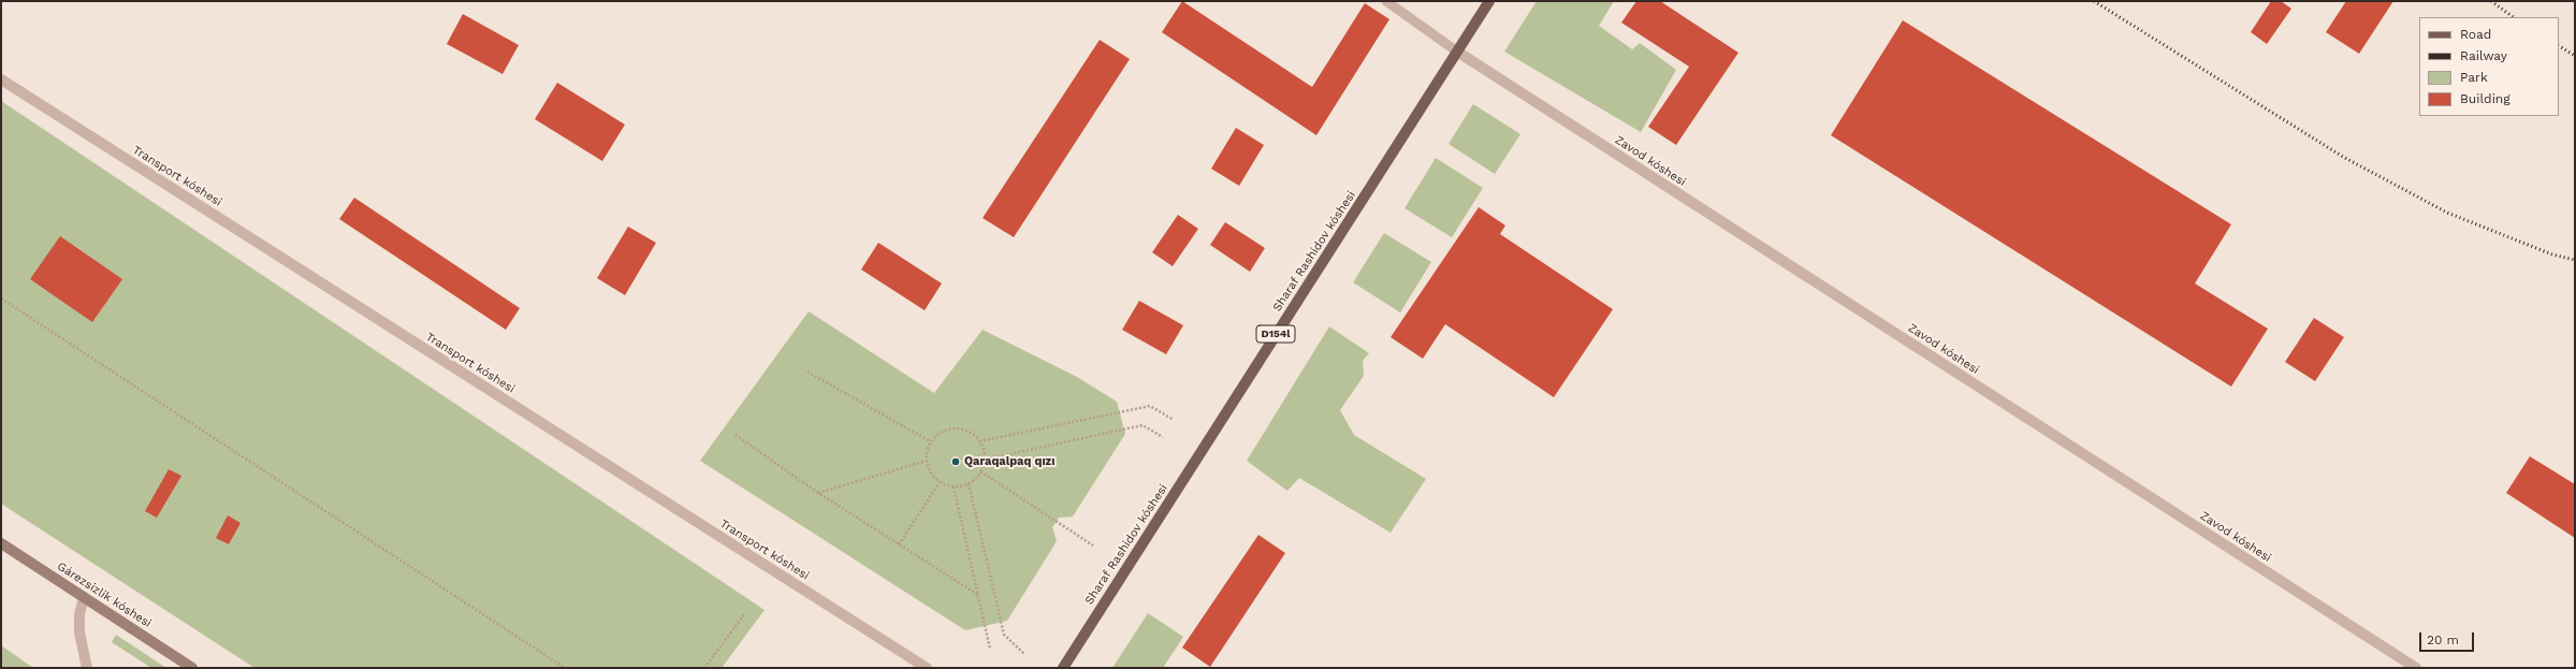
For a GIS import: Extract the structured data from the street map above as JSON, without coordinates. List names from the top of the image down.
{
  "streets": {
    "main road": ["Sharaf Rashidov kóshesi", "D154l"],
    "street": ["Zavod kóshesi", "Transport kóshesi", "Gárezsizlik kóshesi"]
  },
  "crossings": [
    ["Zavod kóshesi", "Sharaf Rashidov kóshesi"]
  ],
  "places": ["Qaraqalpaq qızı"],
  "legend": [
    "Road",
    "Railway",
    "Park",
    "Building"
  ],
  "scale_bar": "20 m"
}
